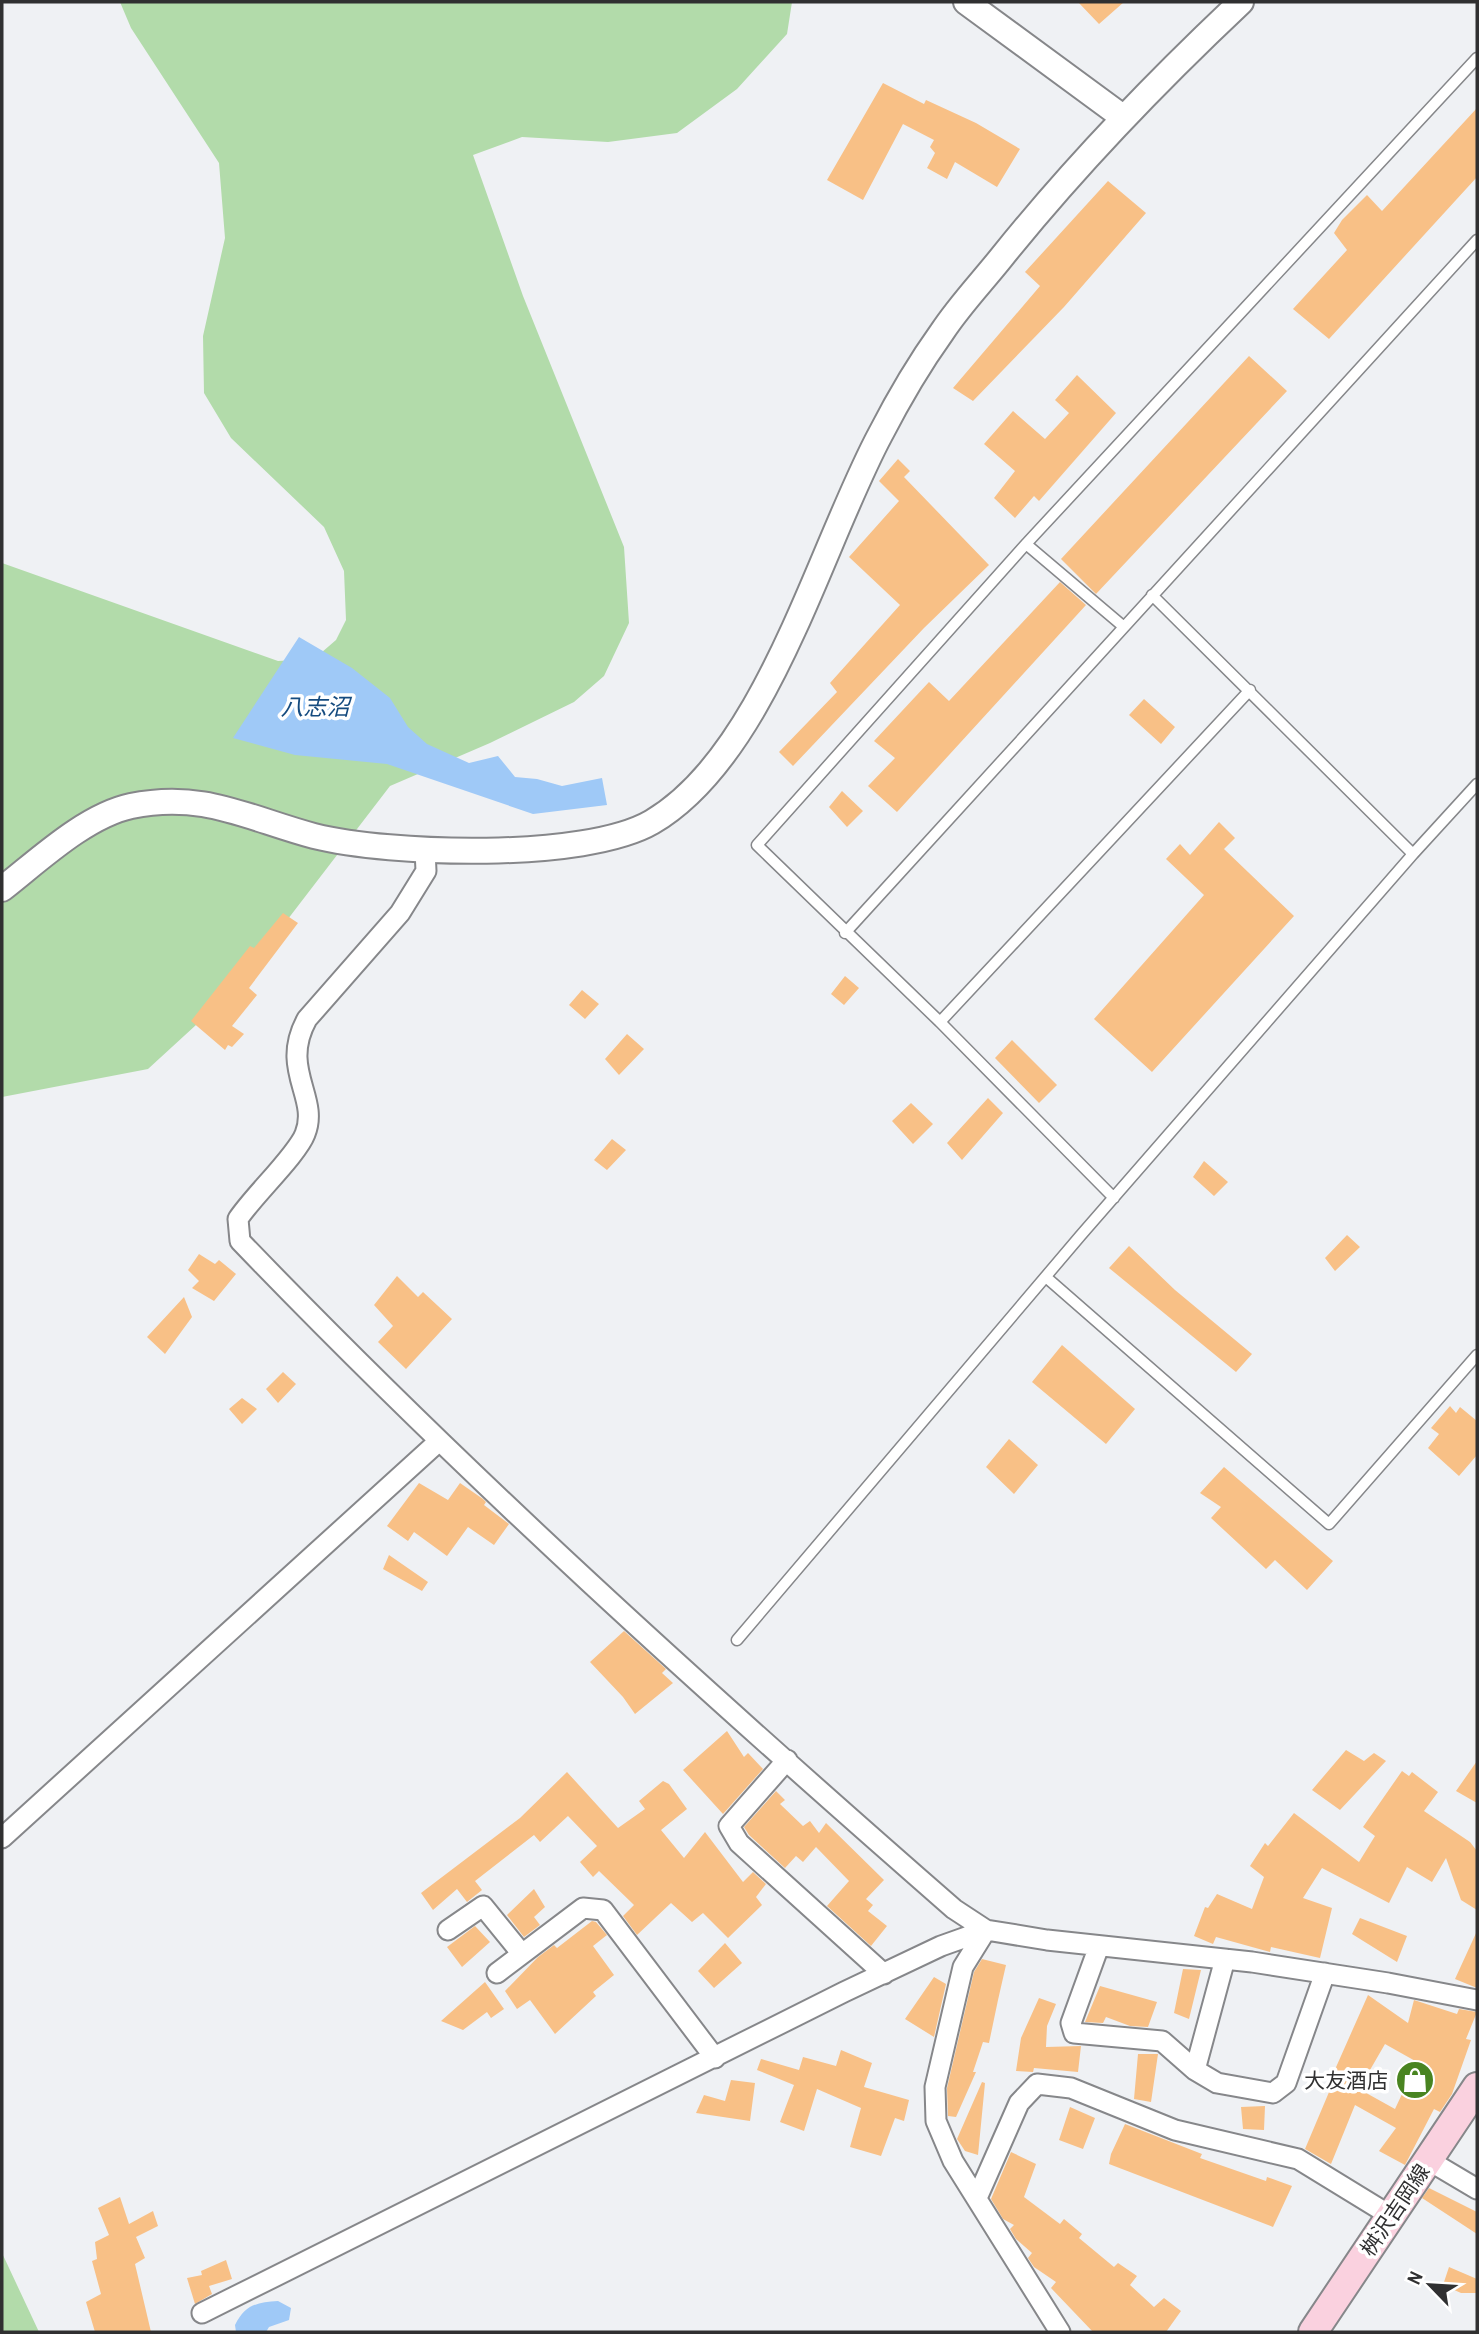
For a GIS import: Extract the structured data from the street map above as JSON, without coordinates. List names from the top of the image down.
{
  "streets": {
    "main road": ["桝沢吉岡線"]
  },
  "water": ["八志沼"],
  "places": {
    "shop": ["大友酒店"]
  },
  "north": "top left"
}
